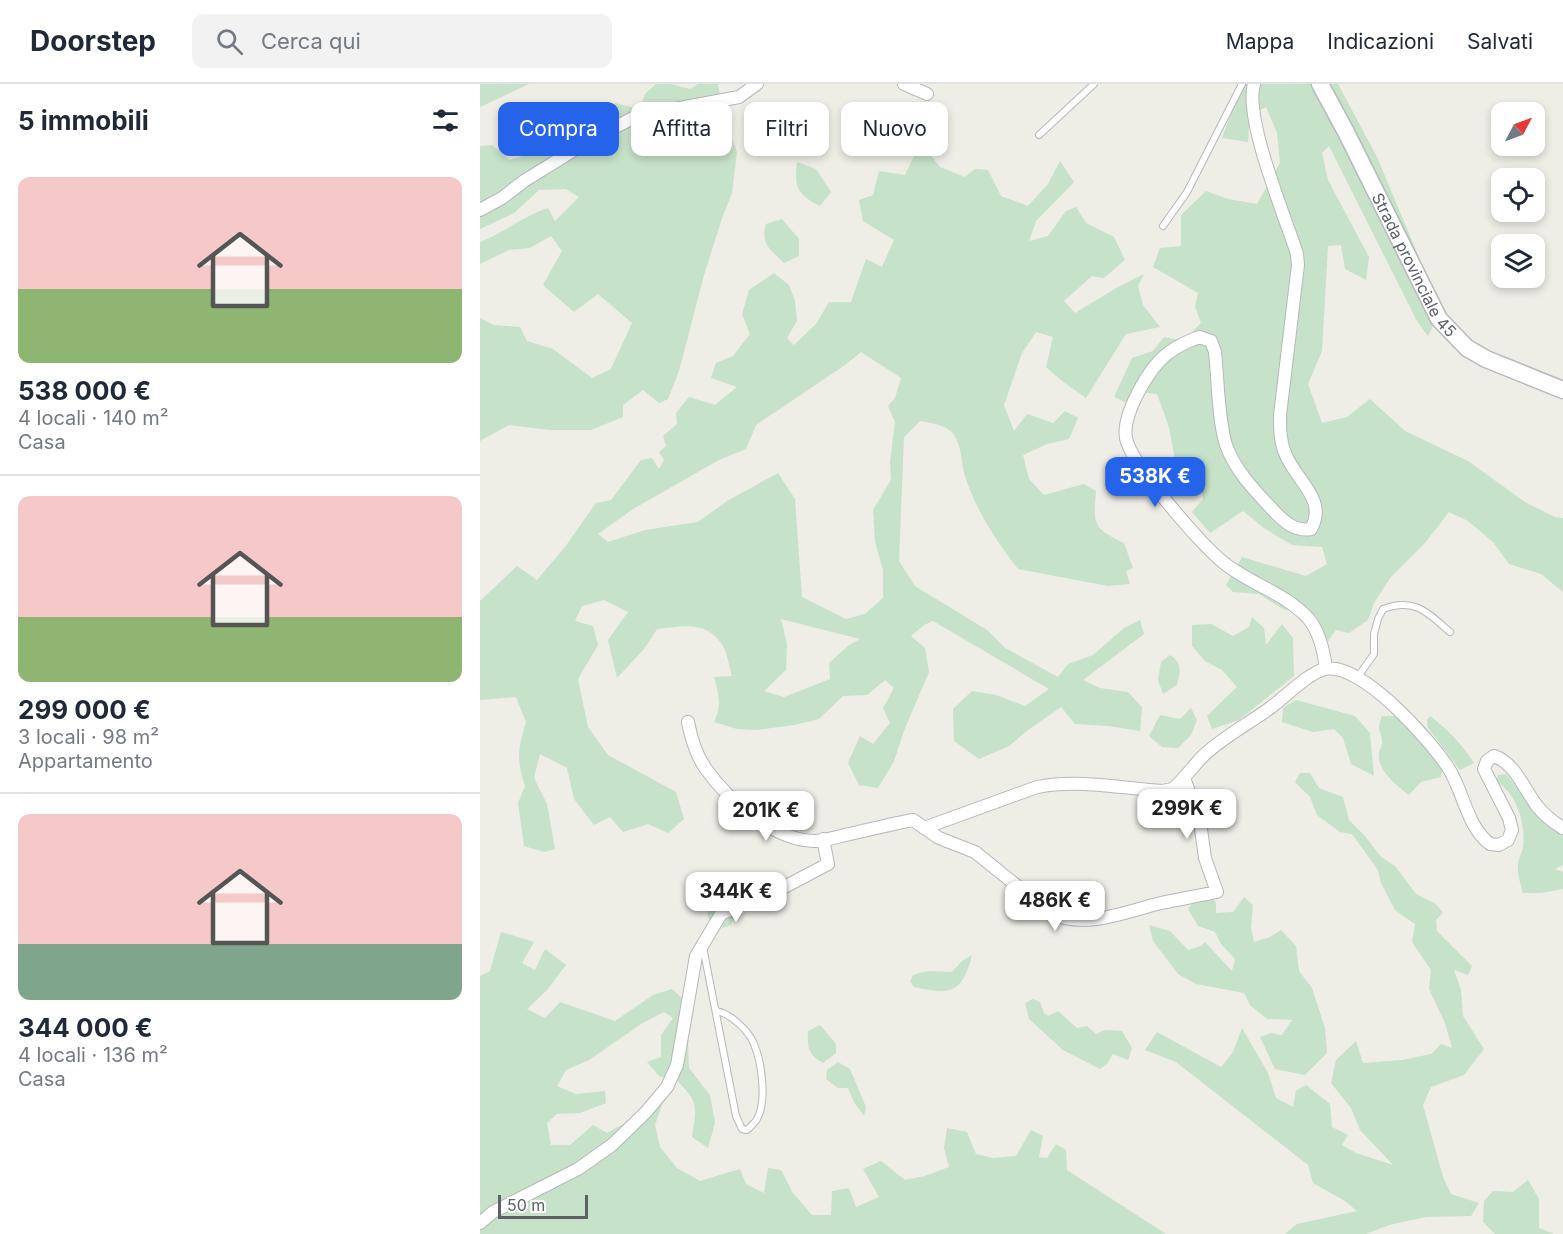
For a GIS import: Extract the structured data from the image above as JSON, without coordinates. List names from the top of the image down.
{
  "streets": {
    "main road": ["Strada provinciale 45"]
  },
  "scale_bar": "50 m",
  "north": "top right",
  "page": {
    "header": "Doorstep",
    "search": "Cerca qui",
    "nav": ["Mappa", "Indicazioni", "Salvati"],
    "heading": "5 immobili",
    "chip": [
      "Compra",
      "Affitta",
      "Filtri",
      "Nuovo"
    ],
    "list": [
      {
        "name": "538 000 €",
        "note": "4 locali · 140 m² · Casa"
      },
      {
        "name": "299 000 €",
        "note": "3 locali · 98 m² · Appartamento"
      },
      {
        "name": "344 000 €",
        "note": "4 locali · 136 m² · Casa"
      }
    ],
    "price": [
      "538K €",
      "299K €",
      "201K €",
      "344K €",
      "486K €"
    ],
    "scale": "50 m"
  }
}
